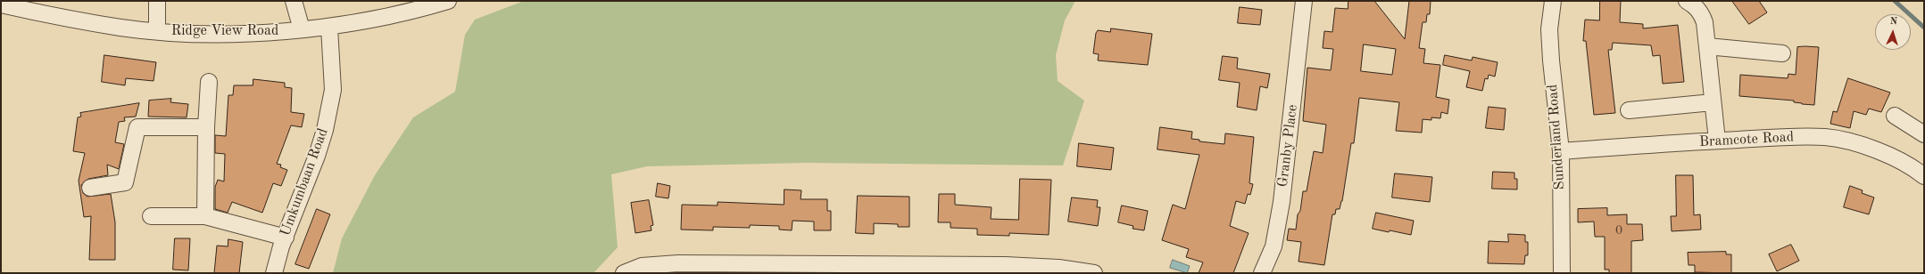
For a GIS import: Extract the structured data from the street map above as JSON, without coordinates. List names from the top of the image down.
{
  "streets": {
    "street": [
      "Ridge View Road",
      "Sunderland Road",
      "Bramcote Road",
      "Granby Place",
      "Umkumbaan Road"
    ]
  },
  "crossings": [
    ["Ridge View Road", "Umkumbaan Road"],
    ["Sunderland Road", "Bramcote Road"]
  ],
  "house_numbers": ["0"],
  "north": "top"
}
